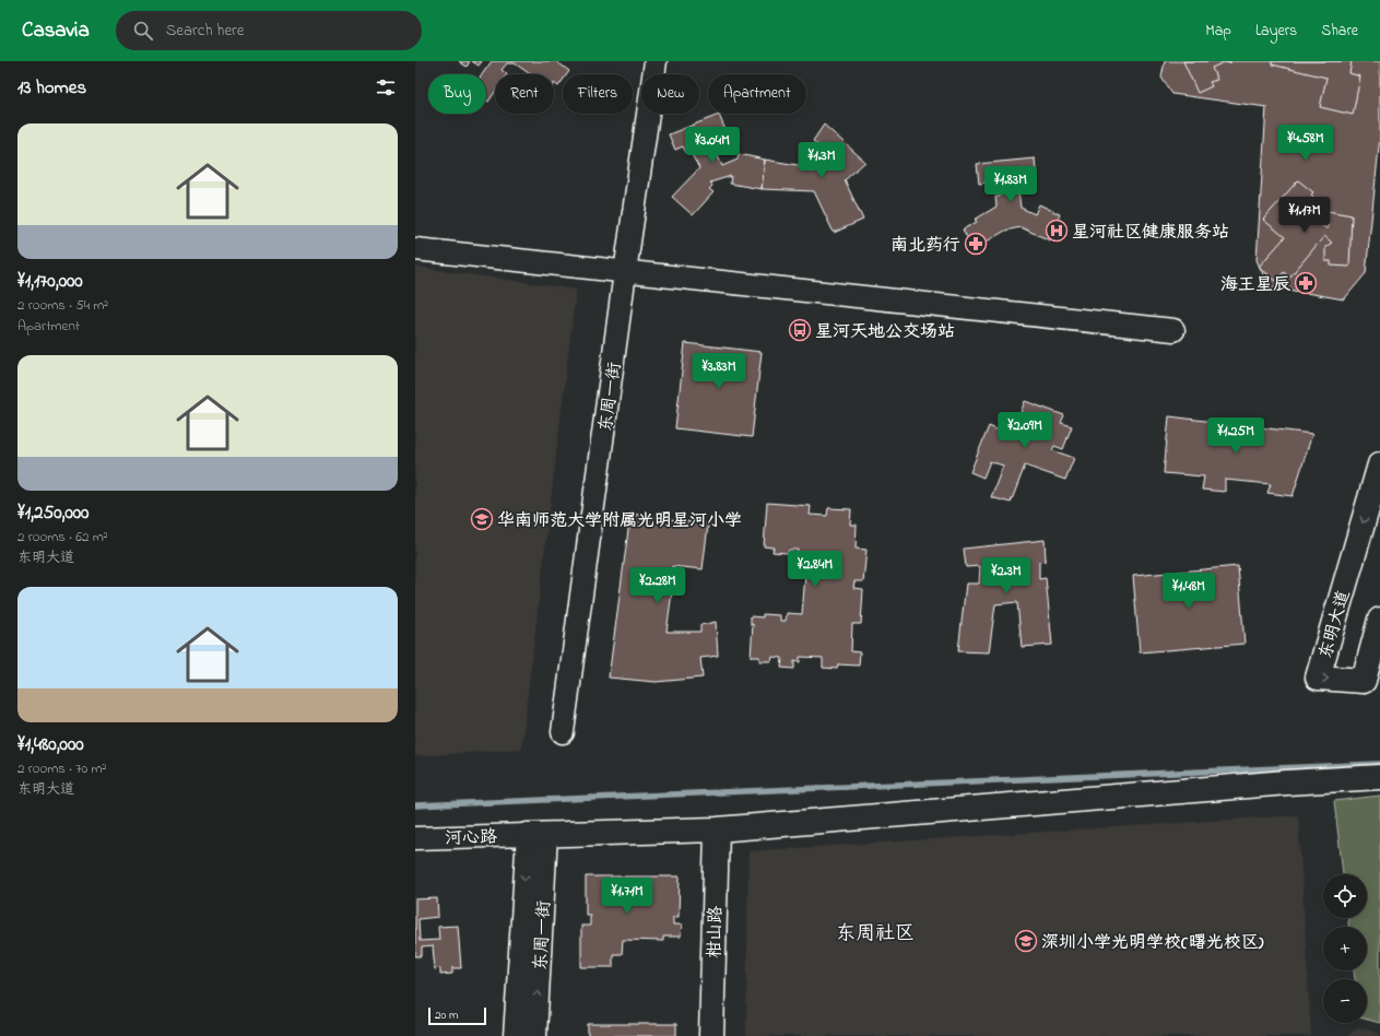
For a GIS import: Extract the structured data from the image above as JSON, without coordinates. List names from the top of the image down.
{
  "streets": {
    "street": [
      "东周一街",
      "东明大道",
      "河心路",
      "柑山路"
    ]
  },
  "crossings": [
    ["东周一街", "河心路"]
  ],
  "districts": ["东周社区"],
  "places": {
    "hospital": ["星河社区健康服务站"],
    "pharmacy": ["南北药行", "海王星辰"],
    "bus stop": ["星河天地公交场站"],
    "school or university": ["华南师范大学附属光明星河小学", "深圳小学光明学校(曙光校区)"]
  },
  "scale_bar": "20 m",
  "page": {
    "header": "Casavia",
    "search": "Search here",
    "nav": ["Map", "Layers", "Share"],
    "heading": "13 homes",
    "chip": [
      "Buy",
      "Rent",
      "Filters",
      "New",
      "Apartment"
    ],
    "list": [
      {
        "name": "¥1,170,000",
        "note": "2 rooms · 54 m² · Apartment"
      },
      {
        "name": "¥1,250,000",
        "note": "2 rooms · 62 m² · 东明大道"
      },
      {
        "name": "¥1,480,000",
        "note": "2 rooms · 70 m² · 东明大道"
      }
    ],
    "price": [
      "¥4.58M",
      "¥3.04M",
      "¥1.3M",
      "¥1.83M",
      "¥1.17M",
      "¥3.83M",
      "¥2.09M",
      "¥1.25M",
      "¥2.84M",
      "¥2.3M",
      "¥2.28M",
      "¥1.48M",
      "¥1.71M"
    ],
    "map_buttons": ["+", "−"],
    "scale": "20 m"
  }
}
